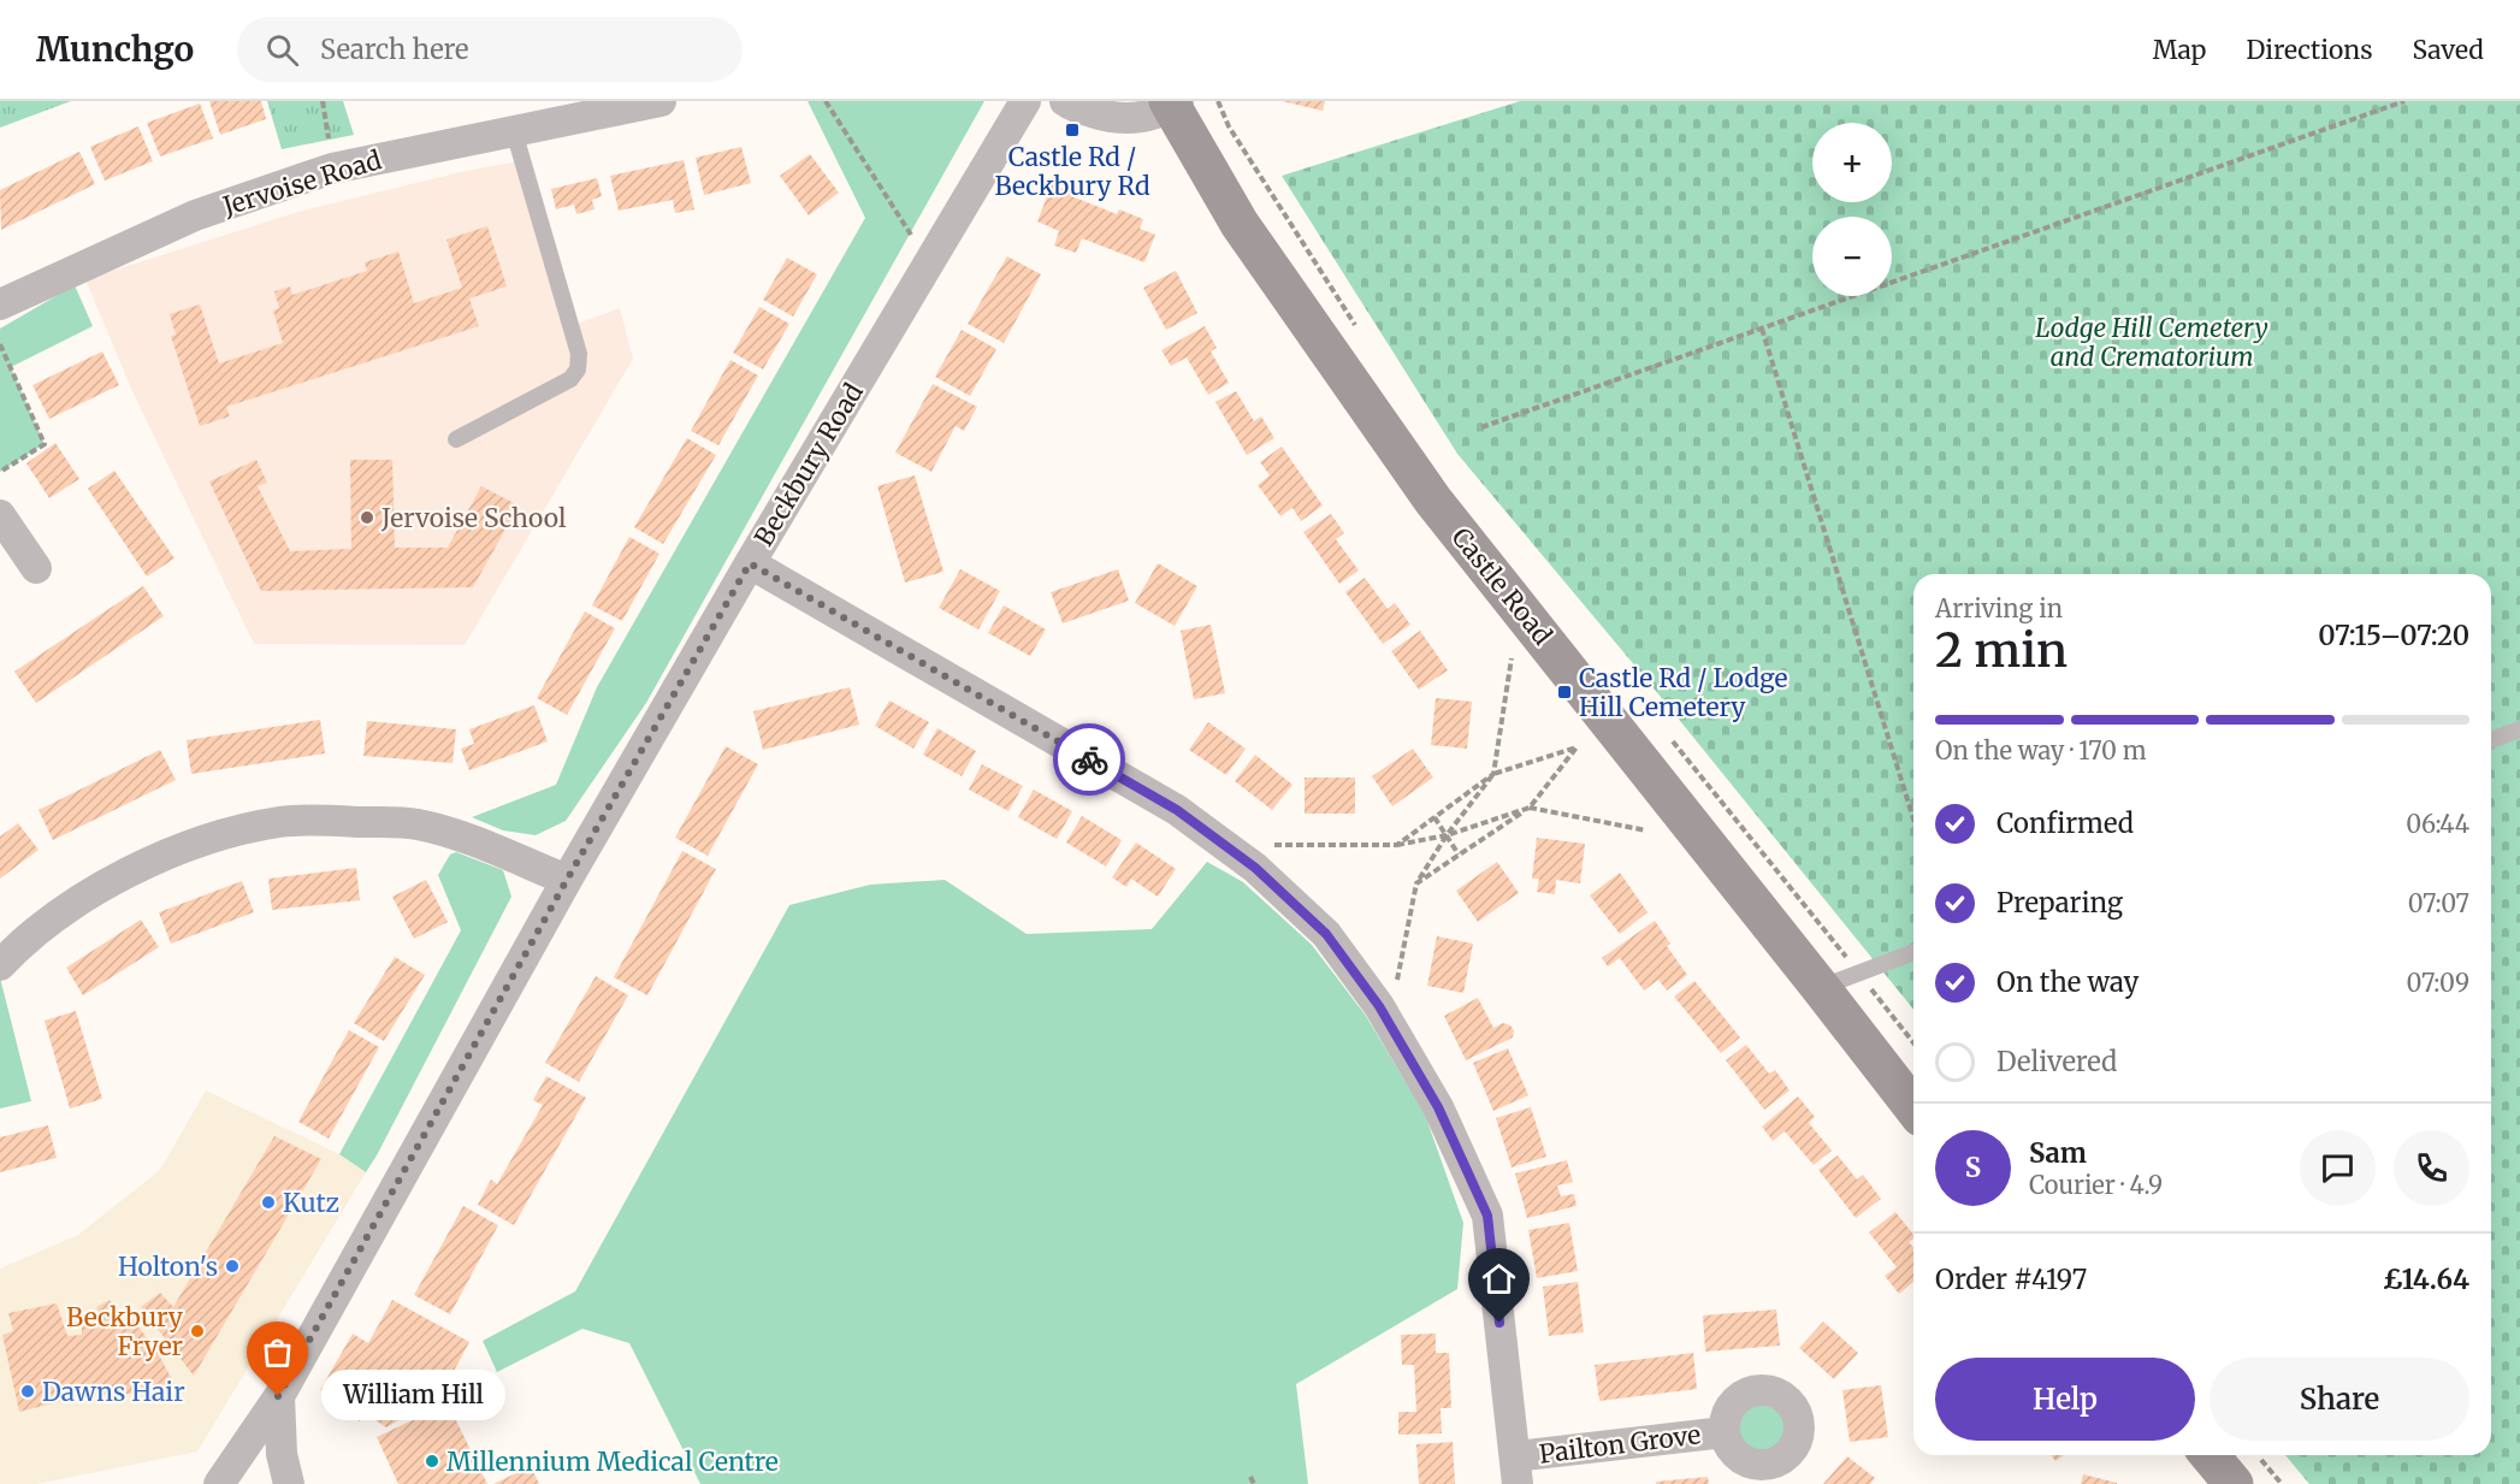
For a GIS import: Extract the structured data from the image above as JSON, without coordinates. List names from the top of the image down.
{
  "streets": {
    "street": [
      "Jervoise Road",
      "Beckbury Road",
      "Castle Road",
      "Pailton Grove"
    ]
  },
  "parks": ["Lodge Hill Cemetery and Crematorium"],
  "places": {
    "transit": ["Castle Rd / Beckbury Rd", "Castle Rd / Lodge Hill Cemetery"],
    "other": [
      "Jervoise School",
      "Kutz",
      "Holton's",
      "Beckbury Fryer",
      "Dawns Hair",
      "William Hill",
      "Millennium Medical Centre"
    ]
  },
  "page": {
    "header": "Munchgo",
    "search": "Search here",
    "nav": ["Map", "Directions", "Saved"],
    "map_buttons": ["+", "−"],
    "heading": ["2 min", "Arriving in", "07:15–07:20"],
    "panel": [
      "Sam",
      "Courier · 4.9",
      "Order #4197",
      "£14.64"
    ],
    "bar": "On the way · 170 m",
    "list": [
      ["Confirmed", "06:44"],
      ["Preparing", "07:07"],
      ["On the way", "07:09"],
      "Delivered"
    ],
    "round": "S",
    "buttons": ["Help", "Share"],
    "bubble": "William Hill"
  }
}
